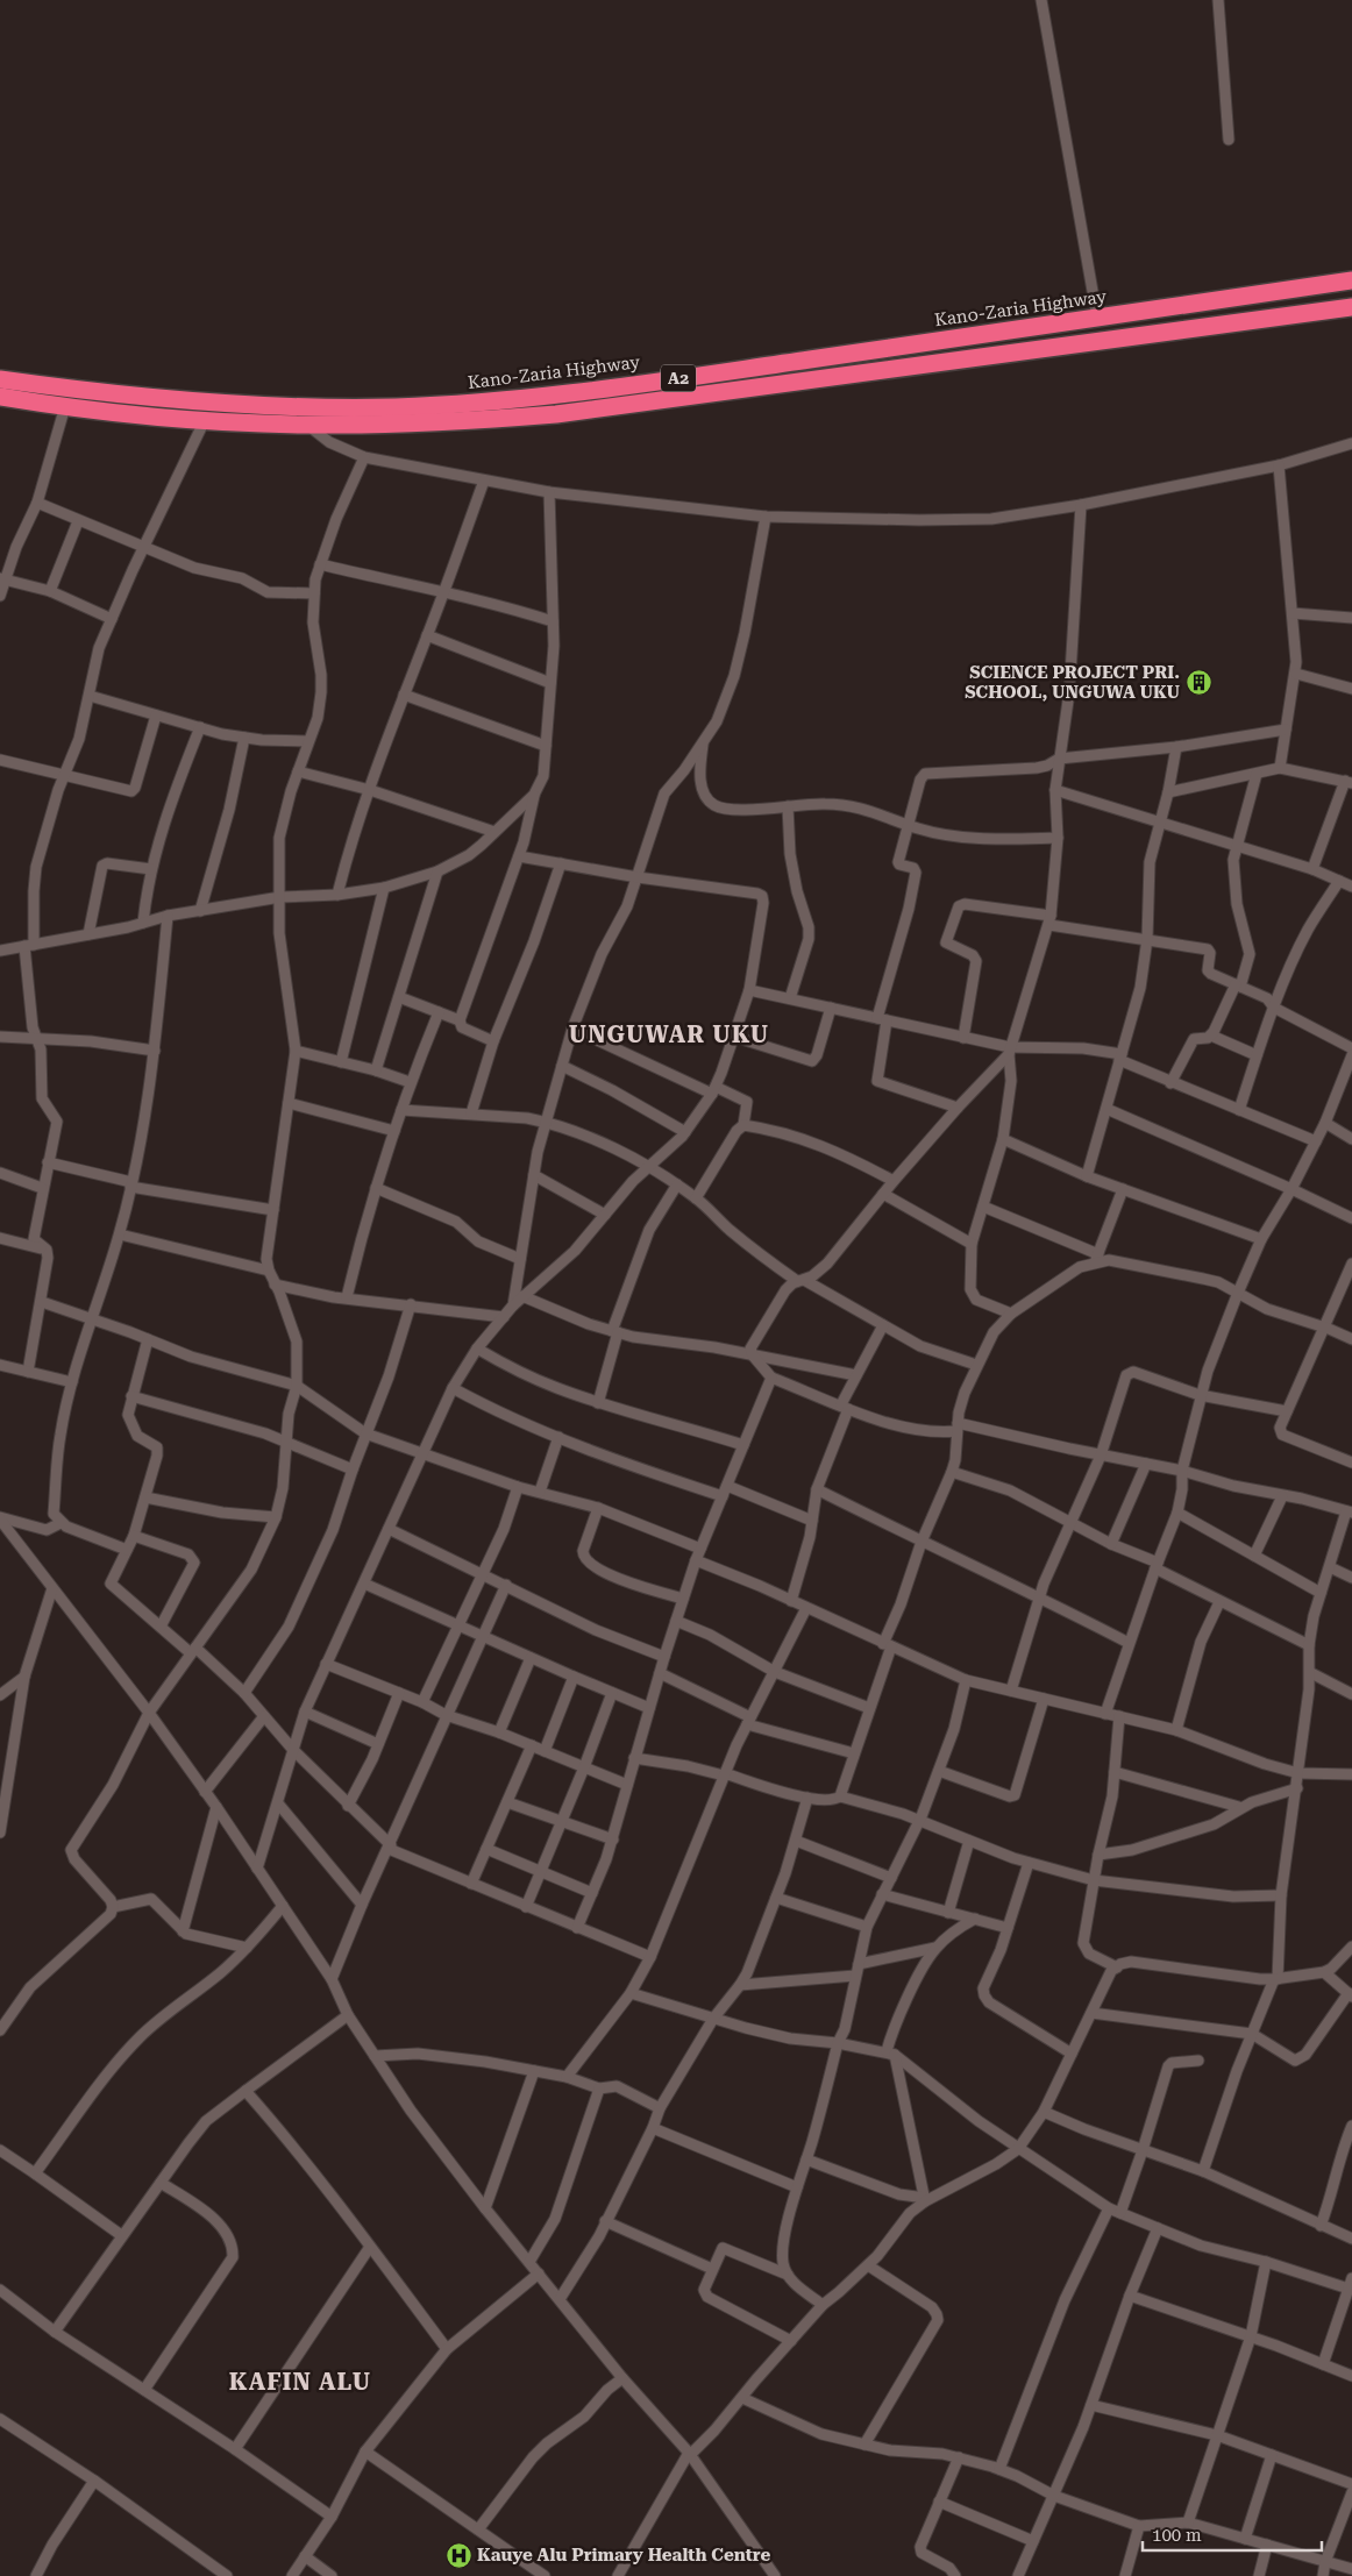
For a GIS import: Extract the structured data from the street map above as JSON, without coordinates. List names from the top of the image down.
{
  "streets": {
    "highway": ["Kano-Zaria Highway", "A2"]
  },
  "districts": ["UNGUWAR UKU", "KAFIN ALU"],
  "places": {
    "building": ["SCIENCE PROJECT PRI. SCHOOL, UNGUWA UKU"],
    "hospital": ["Kauye Alu Primary Health Centre"]
  },
  "scale_bar": "100 m"
}
